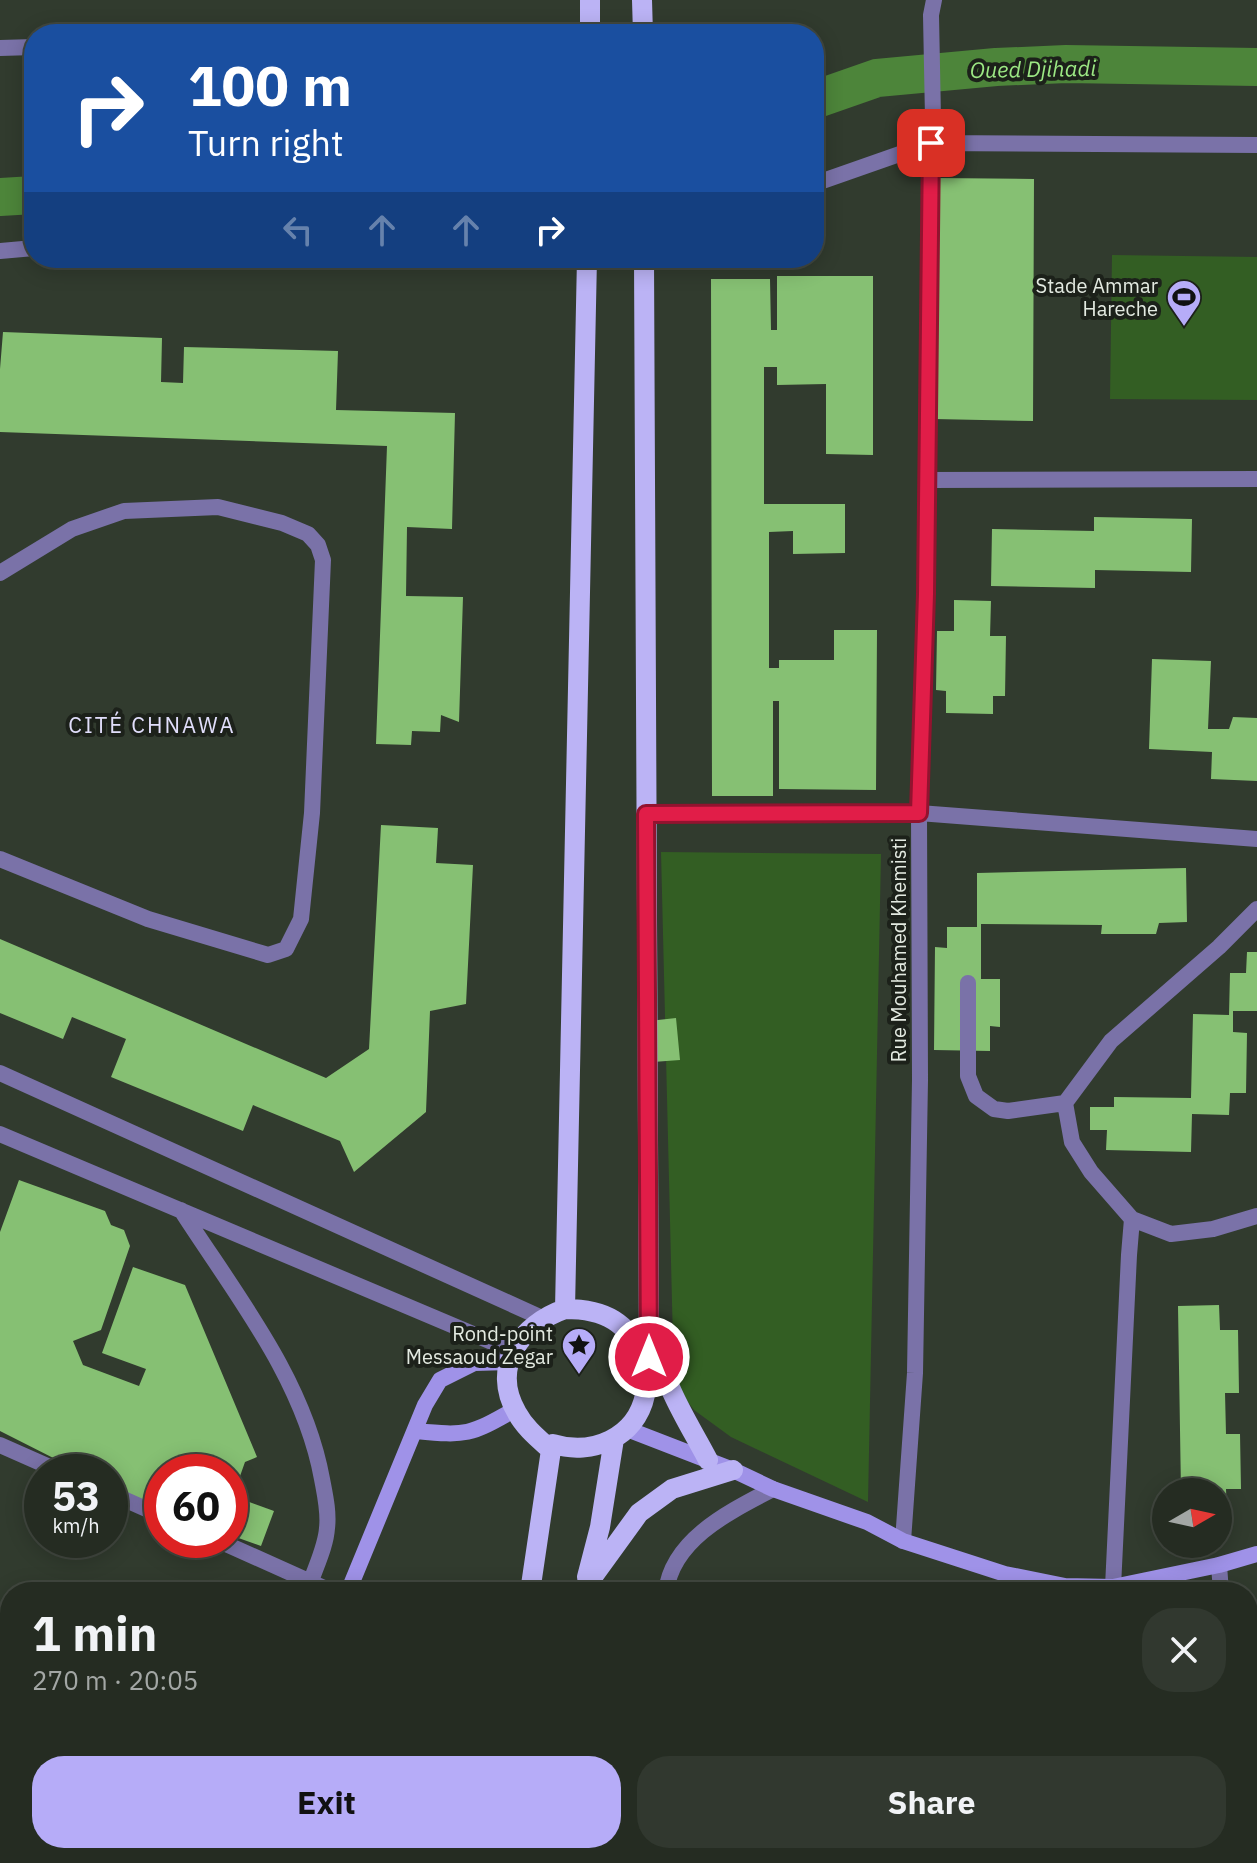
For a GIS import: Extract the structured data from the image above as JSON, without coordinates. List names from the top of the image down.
{
  "streets": {
    "street": ["Rue Mouhamed Khemisti"]
  },
  "districts": ["CITÉ CHNAWA"],
  "water": ["Oued Djihadi"],
  "places": {
    "sports": ["Stade Ammar Hareche"],
    "place": ["Rond-point Messaoud Zegar"]
  },
  "north": "right",
  "page": {
    "turn": ["100 m", "Turn right"],
    "speed": "53 km/h",
    "limit": "60",
    "heading": ["1 min", "270 m · 20:05"],
    "buttons": ["Exit", "Share"]
  }
}
